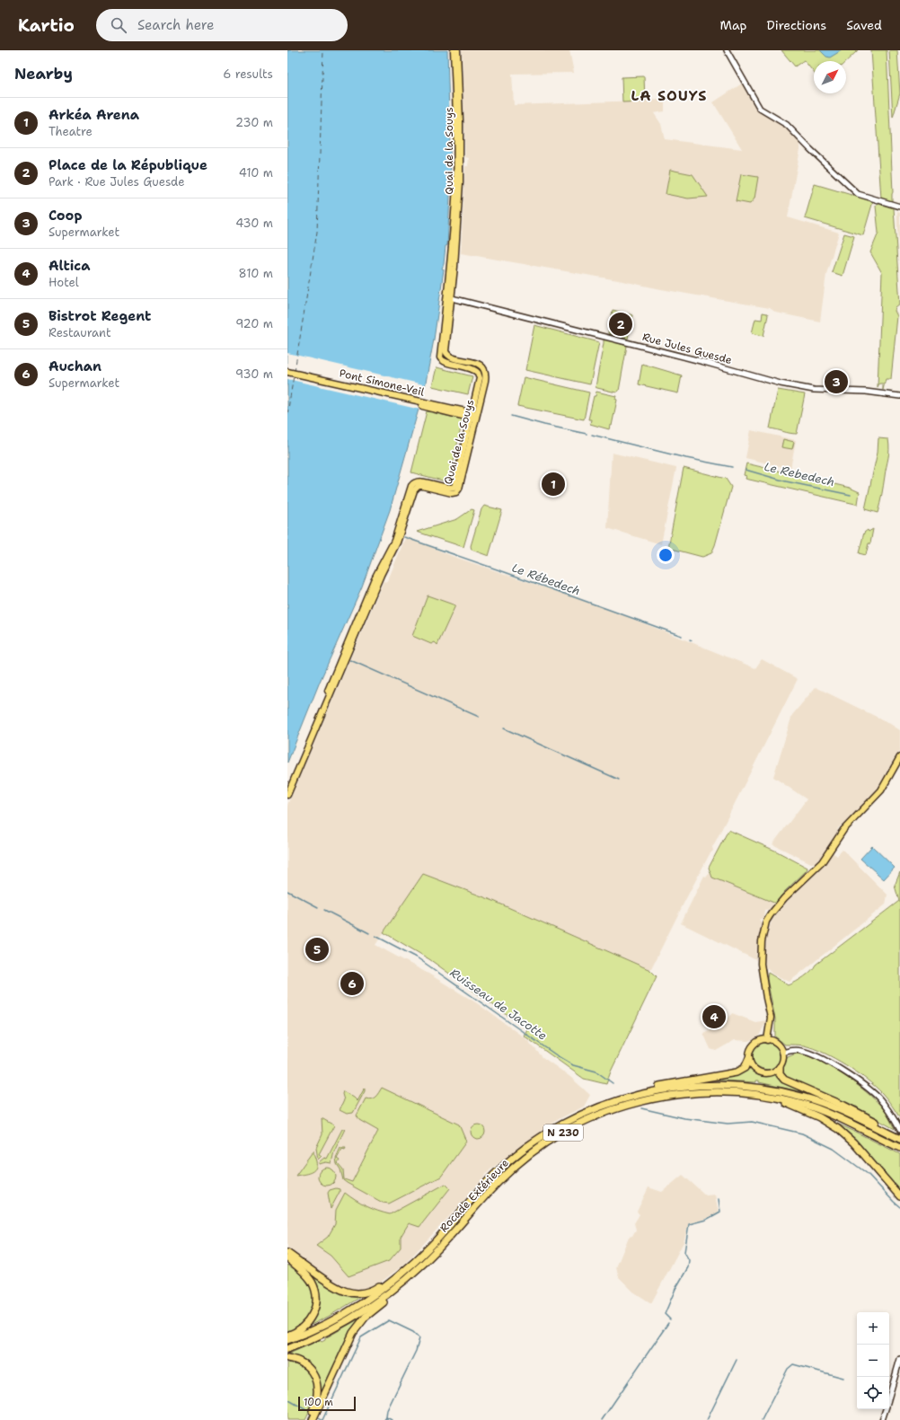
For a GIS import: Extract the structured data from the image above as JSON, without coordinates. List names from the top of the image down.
{
  "streets": {
    "highway": ["N 230", "Rocade Extérieure"],
    "main road": ["Quai de la Souys", "Pont Simone-Veil"],
    "street": ["Rue Jules Guesde"]
  },
  "crossings": [
    ["Quai de la Souys", "Rue Jules Guesde"],
    ["Quai de la Souys", "Pont Simone-Veil"]
  ],
  "districts": ["LA SOUYS"],
  "water": ["Le Rebedech", "Le Rébedech", "Ruisseau de Jacotte"],
  "scale_bar": "100 m",
  "north": "top right",
  "page": {
    "header": "Kartio",
    "search": "Search here",
    "nav": ["Map", "Directions", "Saved"],
    "heading": ["Nearby", "6 results"],
    "list": [
      {
        "mark": "1",
        "name": "Arkéa Arena",
        "note": "Theatre",
        "value": "230 m"
      },
      {
        "mark": "2",
        "name": "Place de la République",
        "note": "Park · Rue Jules Guesde",
        "value": "410 m"
      },
      {
        "mark": "3",
        "name": "Coop",
        "note": "Supermarket",
        "value": "430 m"
      },
      {
        "mark": "4",
        "name": "Altica",
        "note": "Hotel",
        "value": "810 m"
      },
      {
        "mark": "5",
        "name": "Bistrot Regent",
        "note": "Restaurant",
        "value": "920 m"
      },
      {
        "mark": "6",
        "name": "Auchan",
        "note": "Supermarket",
        "value": "930 m"
      }
    ],
    "pins": [
      "2",
      "3",
      "1",
      "5",
      "6",
      "4"
    ],
    "map_buttons": ["+", "−"],
    "scale": "100 m"
  }
}
